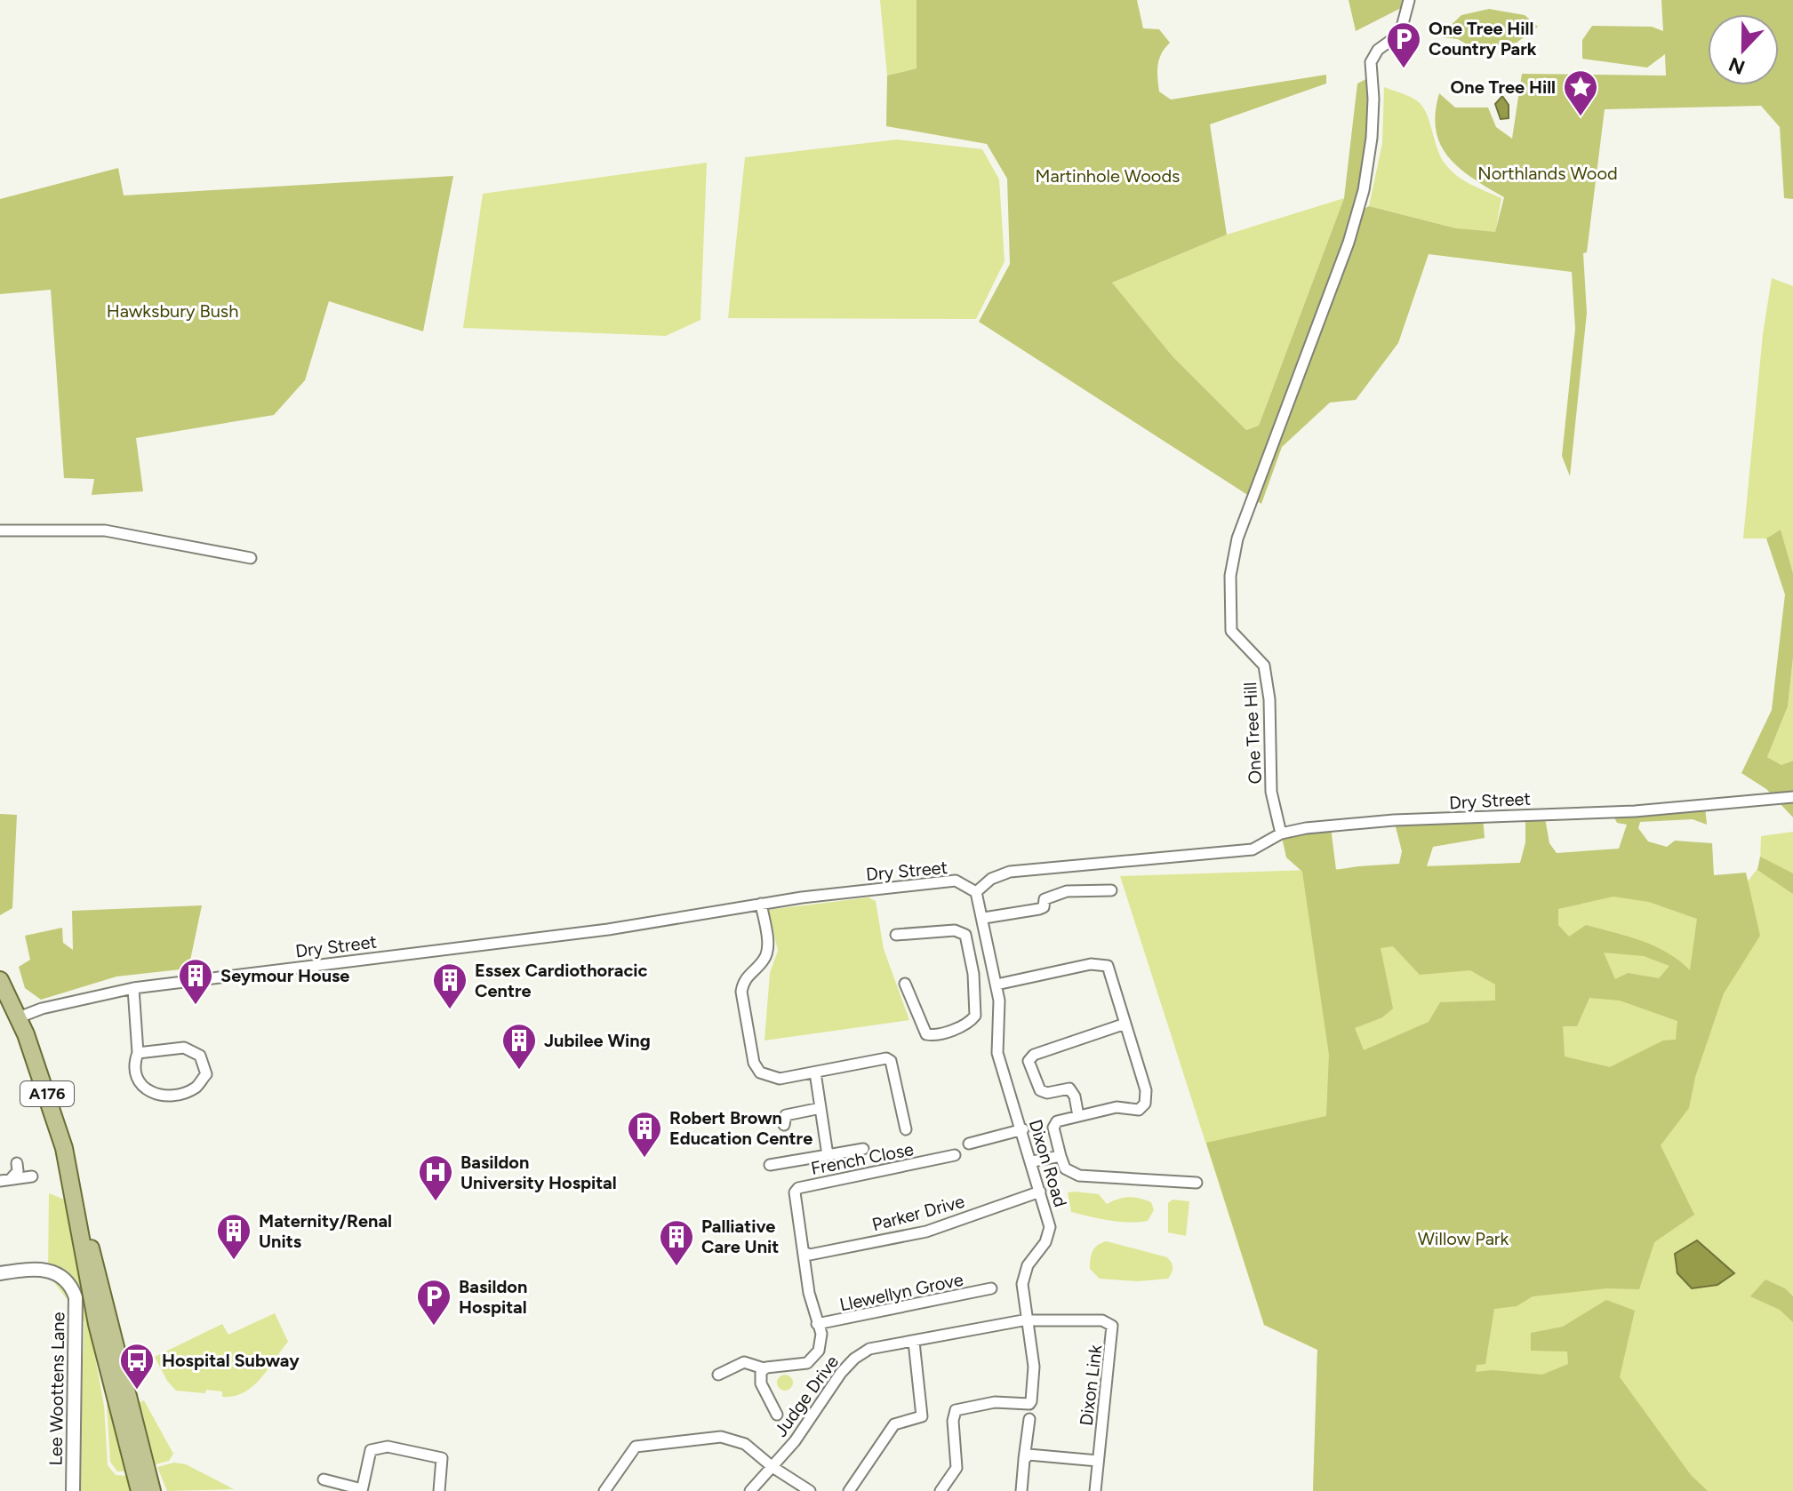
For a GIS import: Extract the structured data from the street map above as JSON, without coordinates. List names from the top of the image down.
{
  "streets": {
    "main road": ["A176"],
    "street": [
      "One Tree Hill",
      "Dry Street",
      "French Close",
      "Dixon Road",
      "Parker Drive",
      "Llewellyn Grove",
      "Dixon Link",
      "Lee Woottens Lane",
      "Judge Drive"
    ]
  },
  "crossings": [
    ["One Tree Hill", "Dry Street"],
    ["Dry Street", "A176"],
    ["Dry Street", "Dixon Road"],
    ["French Close", "Parker Drive"],
    ["Dixon Road", "Parker Drive"],
    ["Dixon Road", "Dixon Link"],
    ["Dixon Road", "Judge Drive"],
    ["Dixon Link", "Judge Drive"]
  ],
  "parks": [
    "Northlands Wood",
    "Martinhole Woods",
    "Hawksbury Bush",
    "Willow Park"
  ],
  "places": {
    "parking": ["One Tree Hill Country Park", "Basildon Hospital"],
    "place": ["One Tree Hill"],
    "building": [
      "Seymour House",
      "Essex Cardiothoracic Centre",
      "Jubilee Wing",
      "Robert Brown Education Centre",
      "Maternity/Renal Units",
      "Palliative Care Unit"
    ],
    "hospital": ["Basildon University Hospital"],
    "bus stop": ["Hospital Subway"]
  },
  "north": "bottom"
}
